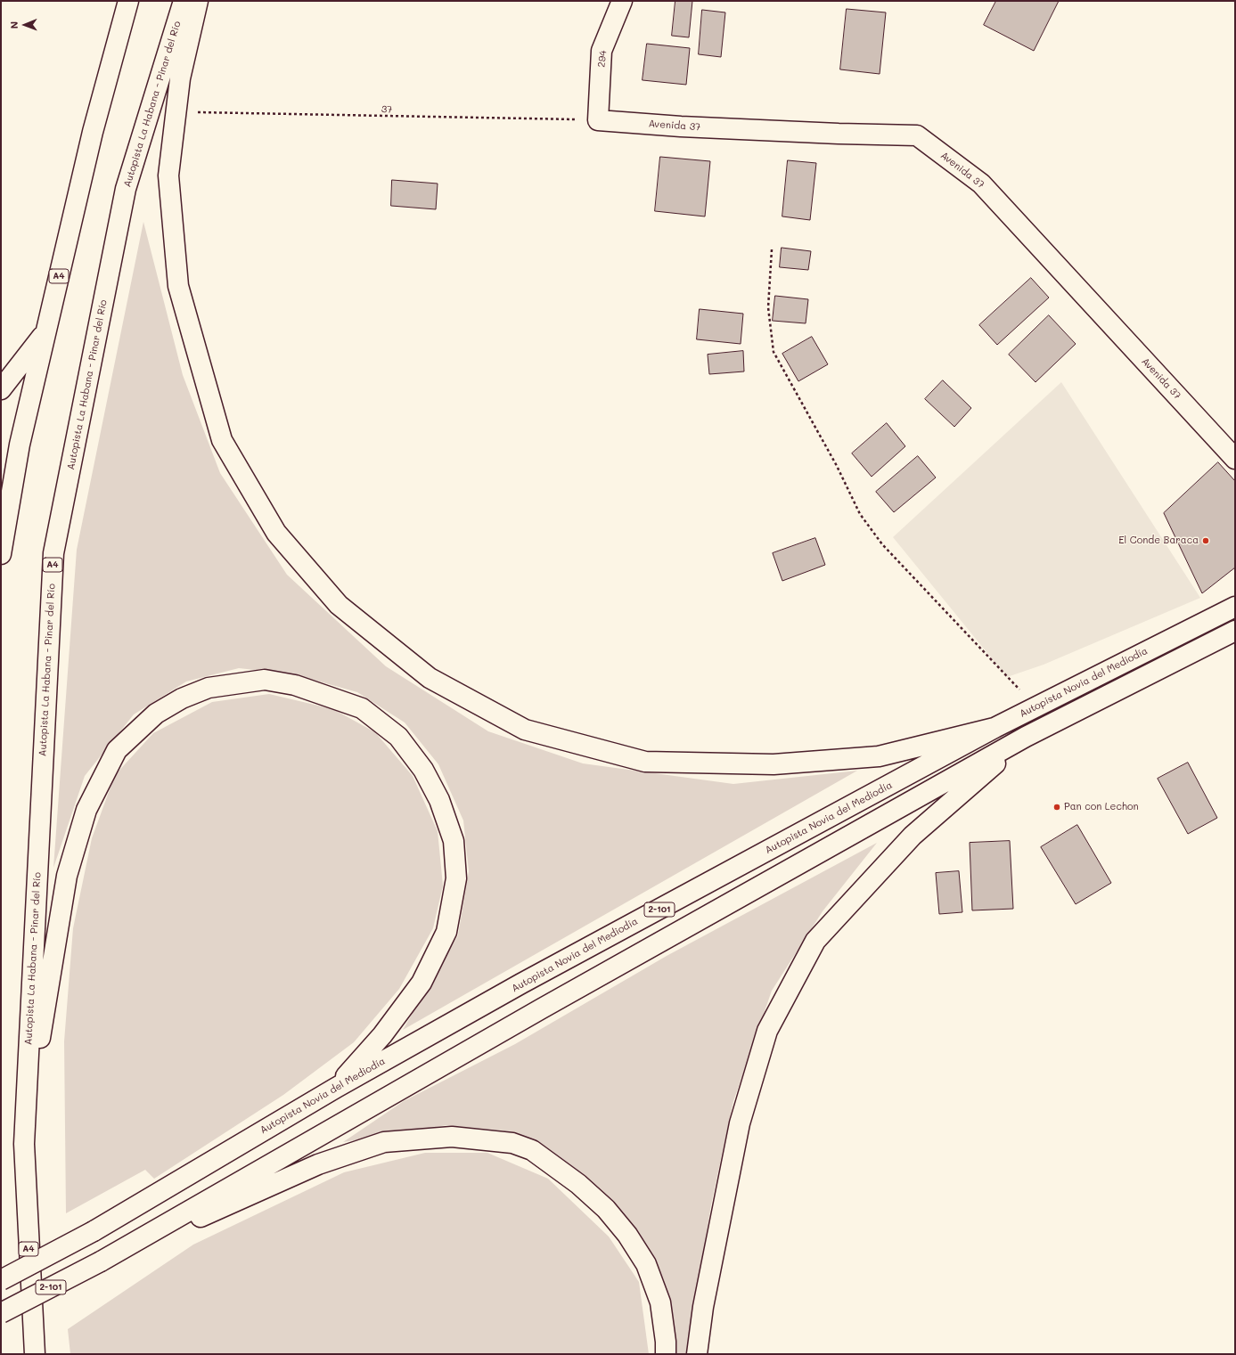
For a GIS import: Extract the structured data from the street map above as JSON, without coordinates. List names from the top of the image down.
{
  "streets": {
    "main road": [
      "294",
      "Autopista La Habana - Pinar del Río",
      "Avenida 37",
      "A4",
      "Autopista Novia del Mediodía",
      "2-101"
    ],
    "path": ["37"]
  },
  "crossings": [
    ["294", "37"],
    ["294", "Avenida 37"],
    ["37", "Avenida 37"]
  ],
  "places": ["El Conde Baraca", "Pan con Lechon"],
  "north": "left"
}
